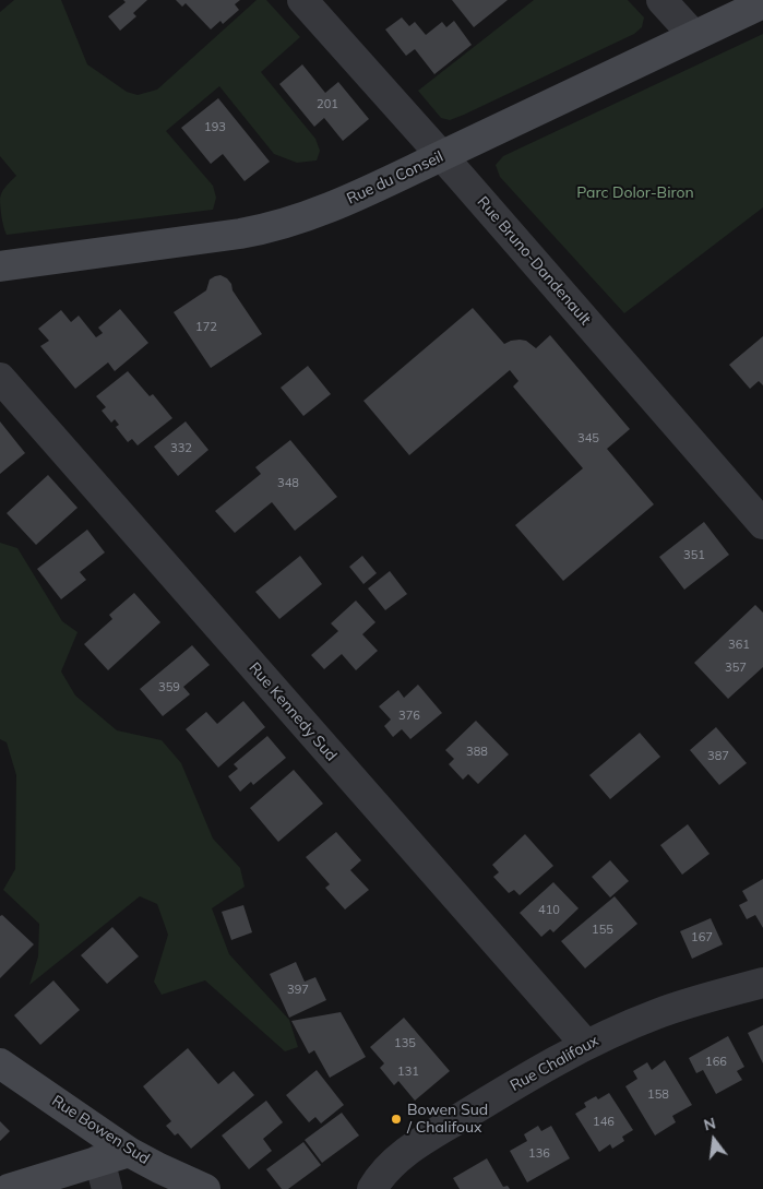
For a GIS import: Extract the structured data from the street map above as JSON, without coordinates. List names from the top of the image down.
{
  "streets": {
    "street": [
      "Rue du Conseil",
      "Rue Bruno-Dandenault",
      "Rue Kennedy Sud",
      "Rue Chalifoux",
      "Rue Bowen Sud"
    ]
  },
  "crossings": [
    ["Rue du Conseil", "Rue Bruno-Dandenault"],
    ["Rue Kennedy Sud", "Rue Chalifoux"]
  ],
  "parks": ["Parc Dolor-Biron"],
  "places": ["Bowen Sud / Chalifoux"],
  "house_numbers": [
    "201",
    "193",
    "172",
    "345",
    "332",
    "348",
    "351",
    "361",
    "357",
    "359",
    "376",
    "388",
    "387",
    "410",
    "155",
    "167",
    "397",
    "135",
    "166",
    "131",
    "158",
    "146",
    "136"
  ],
  "north": "top"
}
